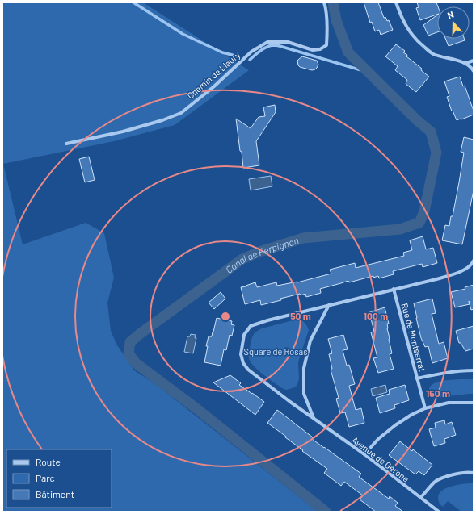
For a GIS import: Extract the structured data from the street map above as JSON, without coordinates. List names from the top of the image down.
{
  "streets": {
    "street": ["Chemin de Llaury", "Rue de Montserrat", "Avenue de Gérone"]
  },
  "crossings": [
    ["Rue de Montserrat", "Avenue de Gérone"]
  ],
  "water": ["Canal de Perpignan"],
  "parks": ["Square de Rosas"],
  "legend": ["Route", "Parc", "Bâtiment"],
  "north": "top",
  "rings": ["50 m", "100 m", "150 m"]
}
